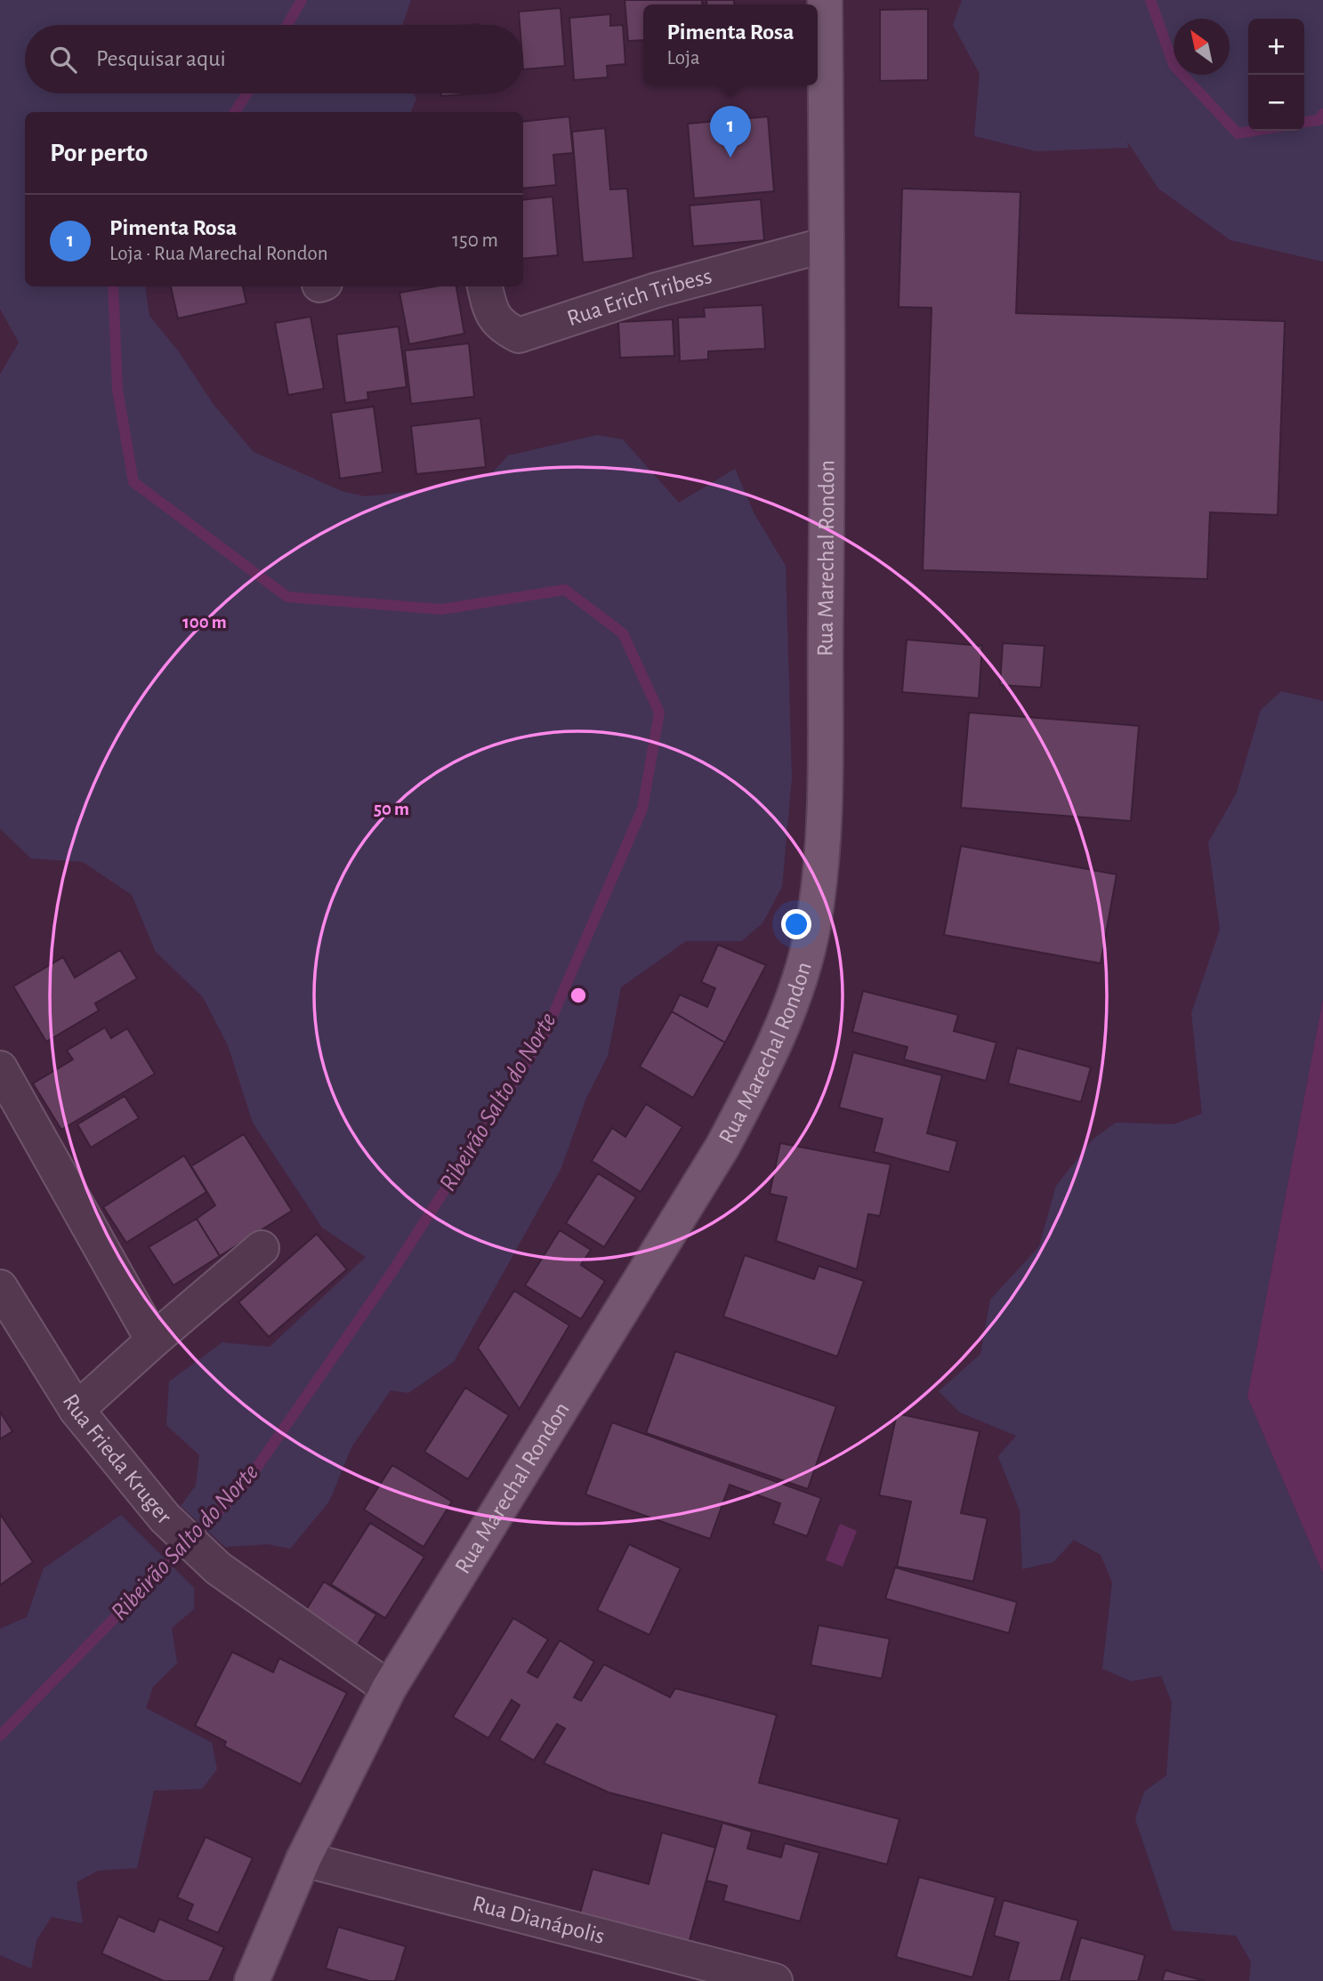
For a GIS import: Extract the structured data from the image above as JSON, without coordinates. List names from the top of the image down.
{
  "streets": {
    "main road": ["Rua Marechal Rondon"],
    "street": ["Rua Erich Tribess", "Rua Frieda Kruger", "Rua Dianápolis"]
  },
  "crossings": [
    ["Rua Erich Tribess", "Rua Marechal Rondon"],
    ["Rua Marechal Rondon", "Rua Frieda Kruger"],
    ["Rua Marechal Rondon", "Rua Dianápolis"]
  ],
  "water": ["Ribeirão Salto do Norte"],
  "north": "top left",
  "page": {
    "popup": ["Pimenta Rosa", "Loja"],
    "map_buttons": ["+", "−"],
    "search": "Pesquisar aqui",
    "pins": "1",
    "heading": "Por perto",
    "list": [
      {
        "mark": "1",
        "name": "Pimenta Rosa",
        "note": "Loja · Rua Marechal Rondon",
        "value": "150 m"
      }
    ]
  },
  "rings": ["100 m", "50 m"]
}
